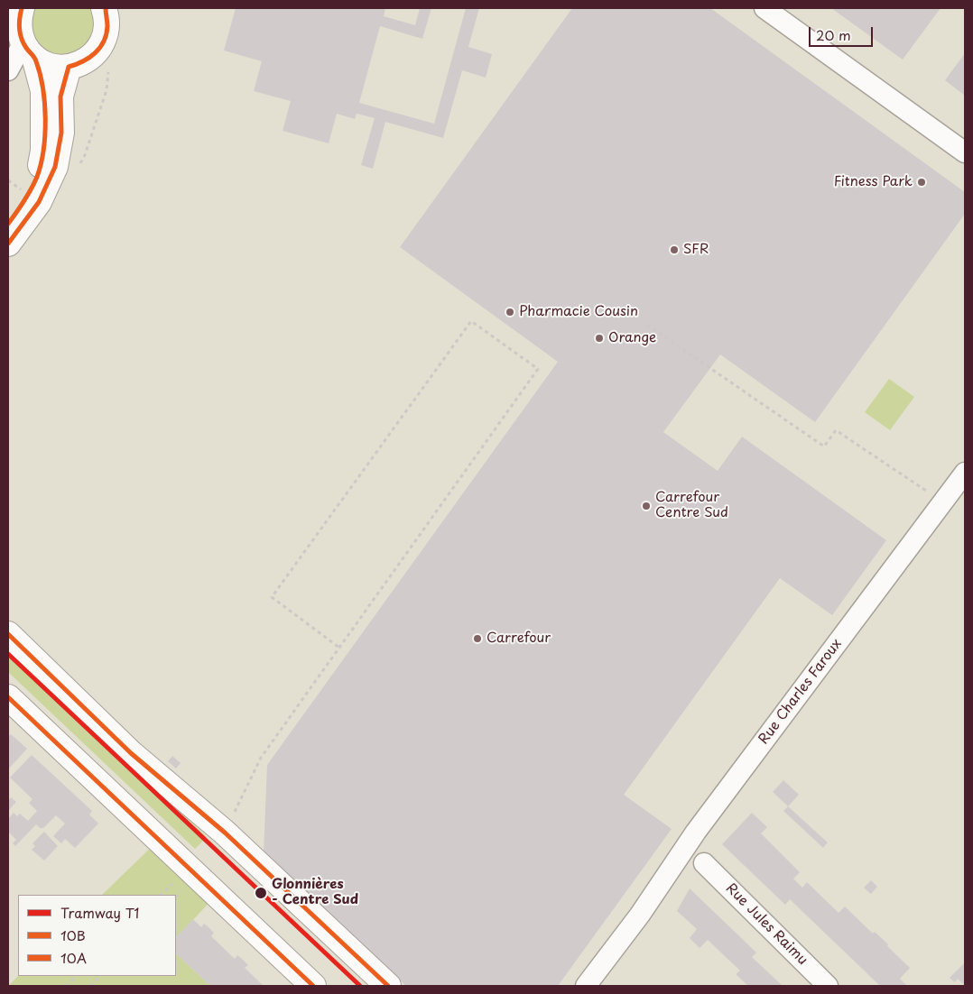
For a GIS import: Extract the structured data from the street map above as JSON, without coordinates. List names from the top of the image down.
{
  "streets": {
    "street": ["Rue Charles Faroux", "Rue Jules Raimu"]
  },
  "places": [
    "Fitness Park",
    "SFR",
    "Pharmacie Cousin",
    "Orange",
    "Carrefour Centre Sud",
    "Carrefour",
    "Glonnières - Centre Sud"
  ],
  "lines": ["transit line 10B", "transit line 10A", "tram line T1"],
  "legend": ["Tramway T1", "10B", "10A"],
  "scale_bar": "20 m"
}
